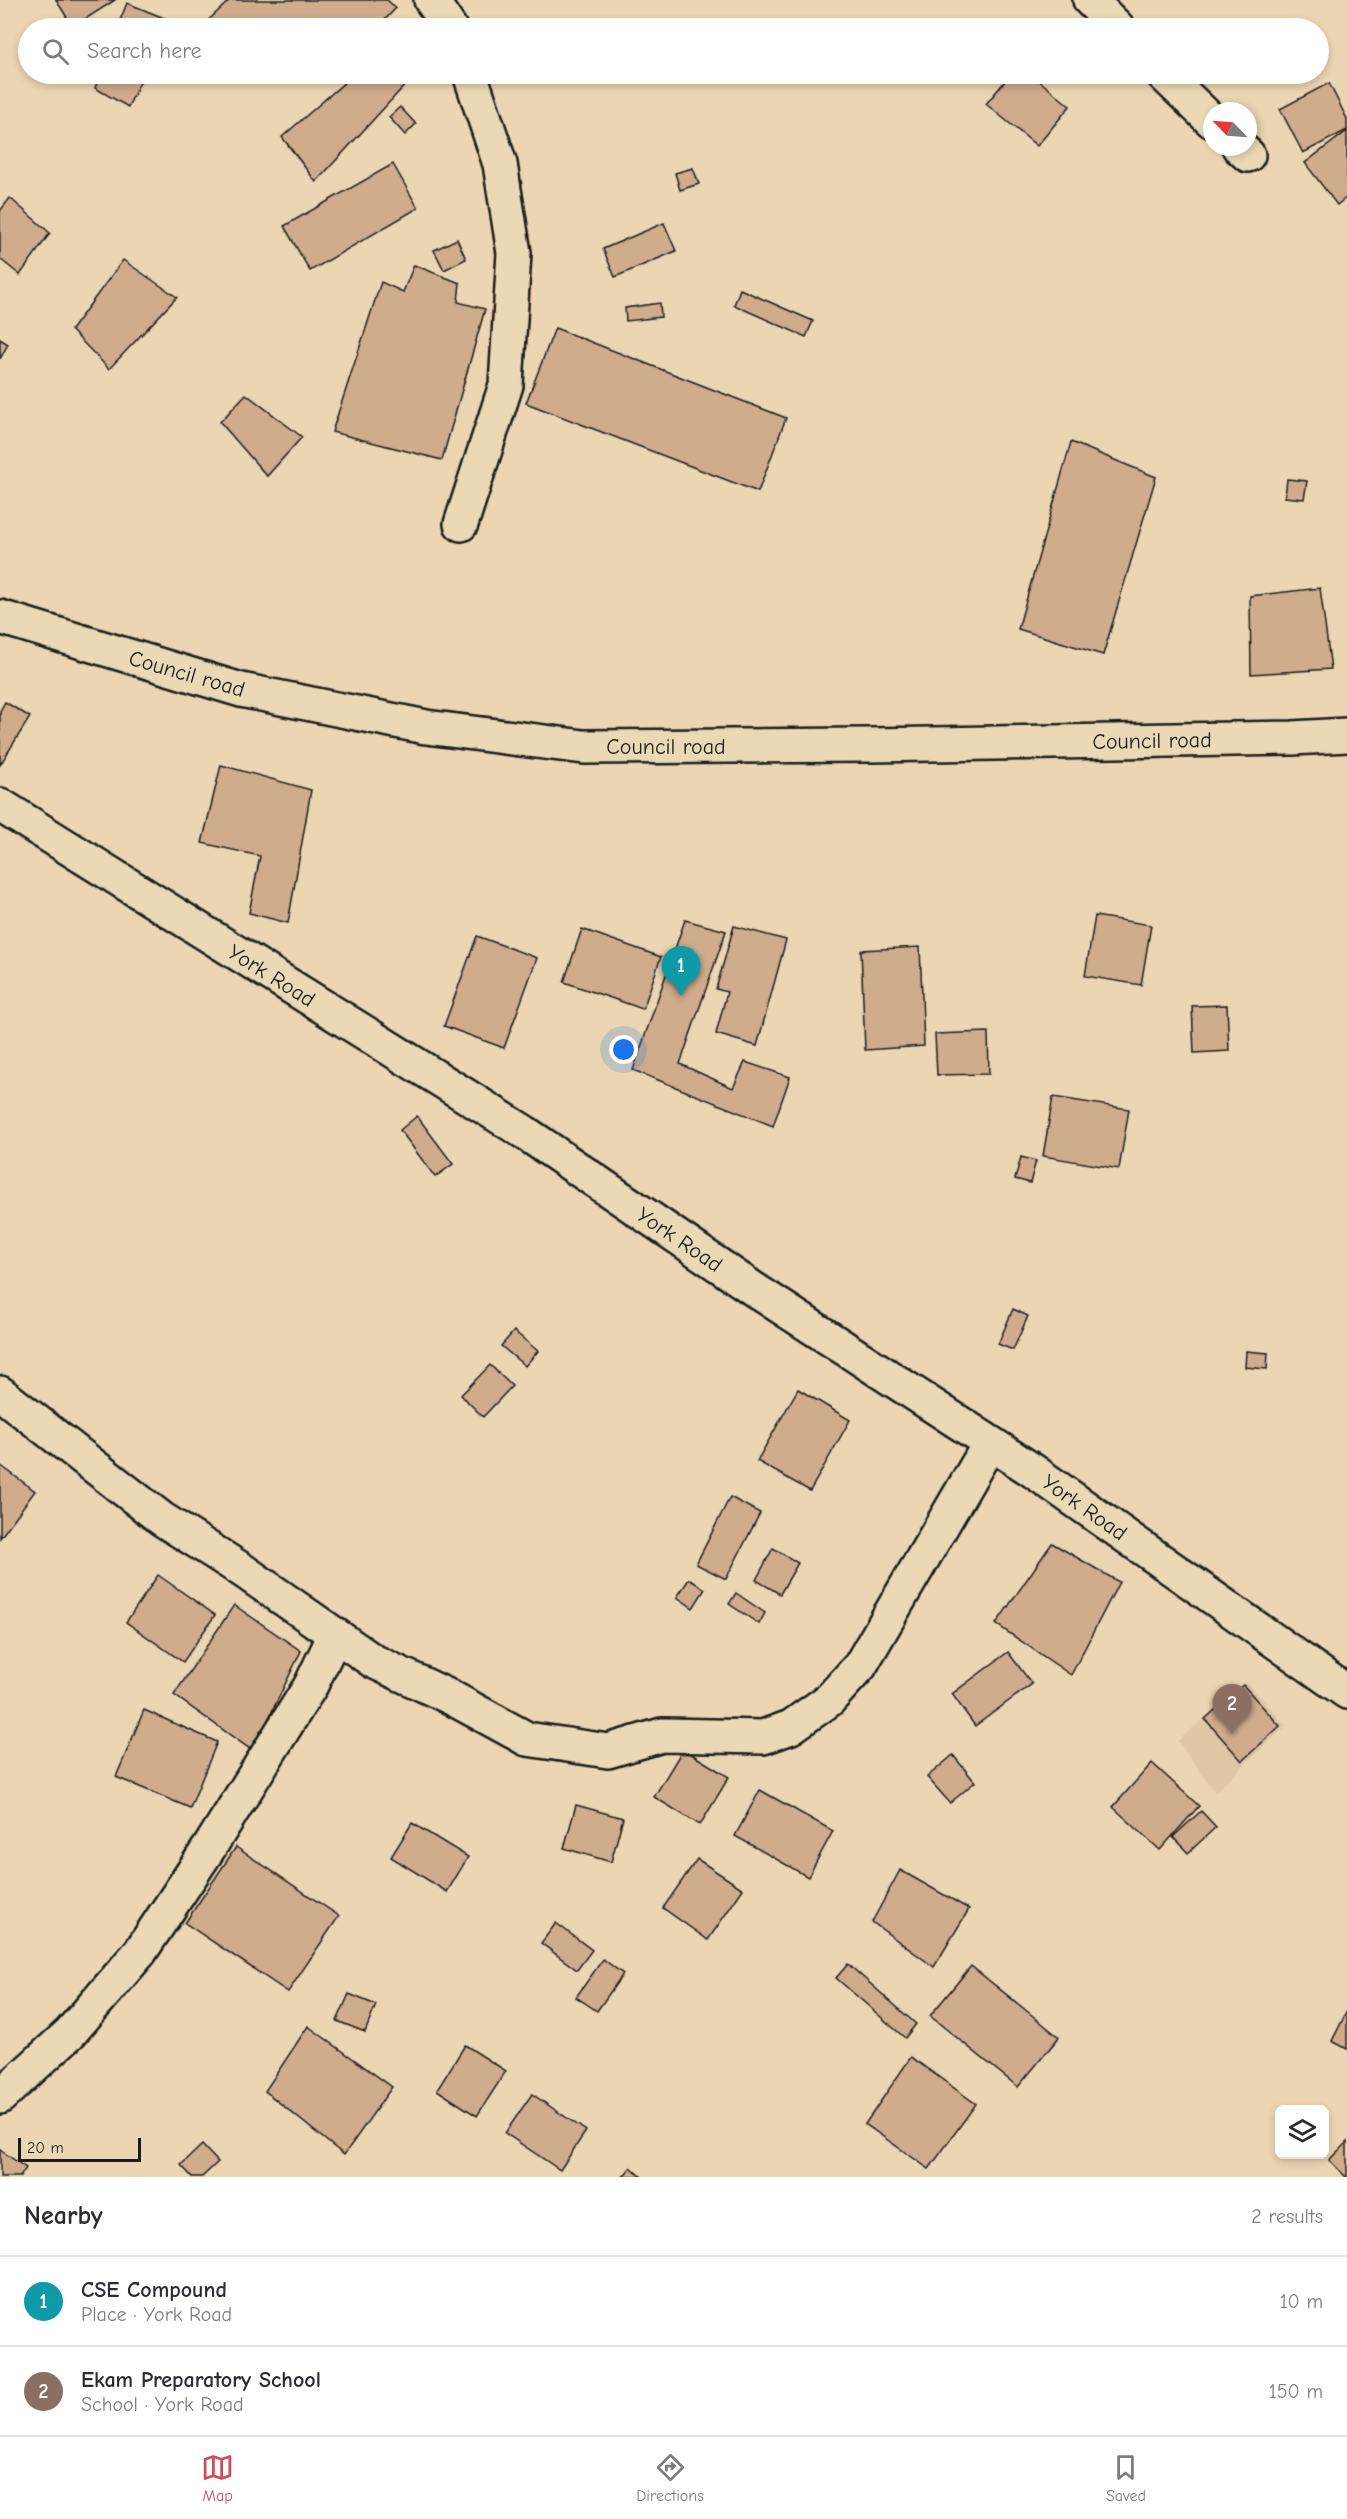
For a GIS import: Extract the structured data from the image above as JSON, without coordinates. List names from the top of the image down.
{
  "streets": {
    "street": ["Council road", "York Road"]
  },
  "scale_bar": "20 m",
  "north": "top left",
  "page": {
    "search": "Search here",
    "pins": ["1", "2"],
    "scale": "20 m",
    "heading": ["Nearby", "2 results"],
    "list": [
      {
        "mark": "1",
        "name": "CSE Compound",
        "note": "Place · York Road",
        "value": "10 m"
      },
      {
        "mark": "2",
        "name": "Ekam Preparatory School",
        "note": "School · York Road",
        "value": "150 m"
      }
    ],
    "nav": ["Map", "Directions", "Saved"]
  }
}
